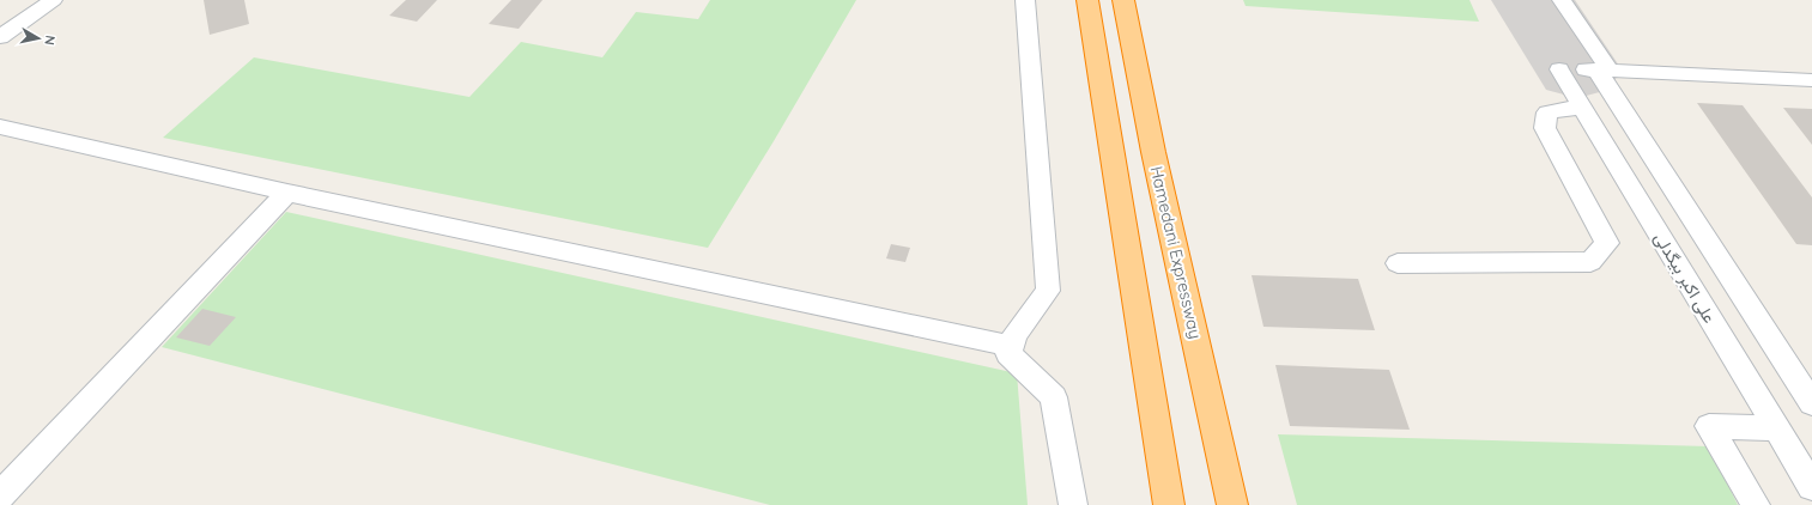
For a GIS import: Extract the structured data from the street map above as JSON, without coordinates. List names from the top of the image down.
{
  "streets": {
    "highway": ["Hamedani Expressway"],
    "lane": ["علی اکبر بیگدلی"]
  },
  "north": "right"
}
